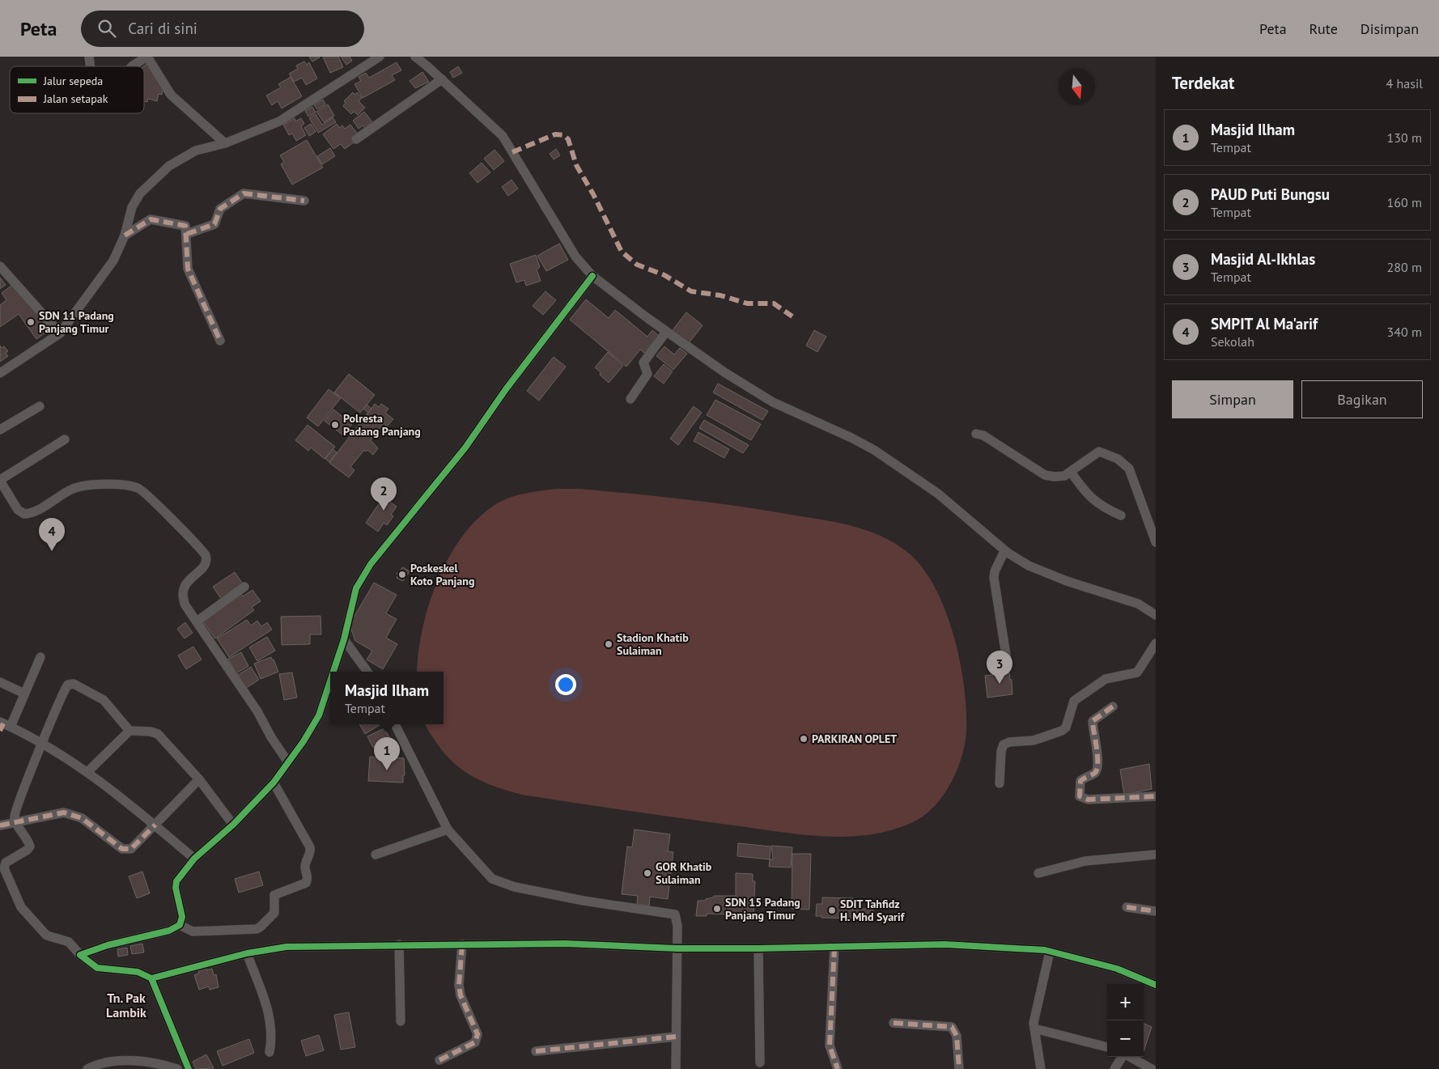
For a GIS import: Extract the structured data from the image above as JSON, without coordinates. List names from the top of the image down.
{
  "districts": ["Tn. Pak Lambik"],
  "places": [
    "SDN 11 Padang Panjang Timur",
    "Polresta Padang Panjang",
    "Poskeskel Koto Panjang",
    "Stadion Khatib Sulaiman",
    "PARKIRAN OPLET",
    "GOR Khatib Sulaiman",
    "SDN 15 Padang Panjang Timur",
    "SDIT Tahfidz H. Mhd Syarif"
  ],
  "legend": ["Jalur sepeda", "Jalan setapak"],
  "north": "bottom",
  "page": {
    "header": "Peta",
    "search": "Cari di sini",
    "nav": ["Peta", "Rute", "Disimpan"],
    "heading": ["Terdekat", "4 hasil"],
    "list": [
      {
        "mark": "1",
        "name": "Masjid Ilham",
        "note": "Tempat",
        "value": "130 m"
      },
      {
        "mark": "2",
        "name": "PAUD Puti Bungsu",
        "note": "Tempat",
        "value": "160 m"
      },
      {
        "mark": "3",
        "name": "Masjid Al-Ikhlas",
        "note": "Tempat",
        "value": "280 m"
      },
      {
        "mark": "4",
        "name": "SMPIT Al Ma'arif",
        "note": "Sekolah",
        "value": "340 m"
      }
    ],
    "buttons": ["Simpan", "Bagikan"],
    "pins": [
      "2",
      "4",
      "3",
      "1"
    ],
    "popup": ["Masjid Ilham", "Tempat"],
    "map_buttons": ["+", "−"]
  }
}
